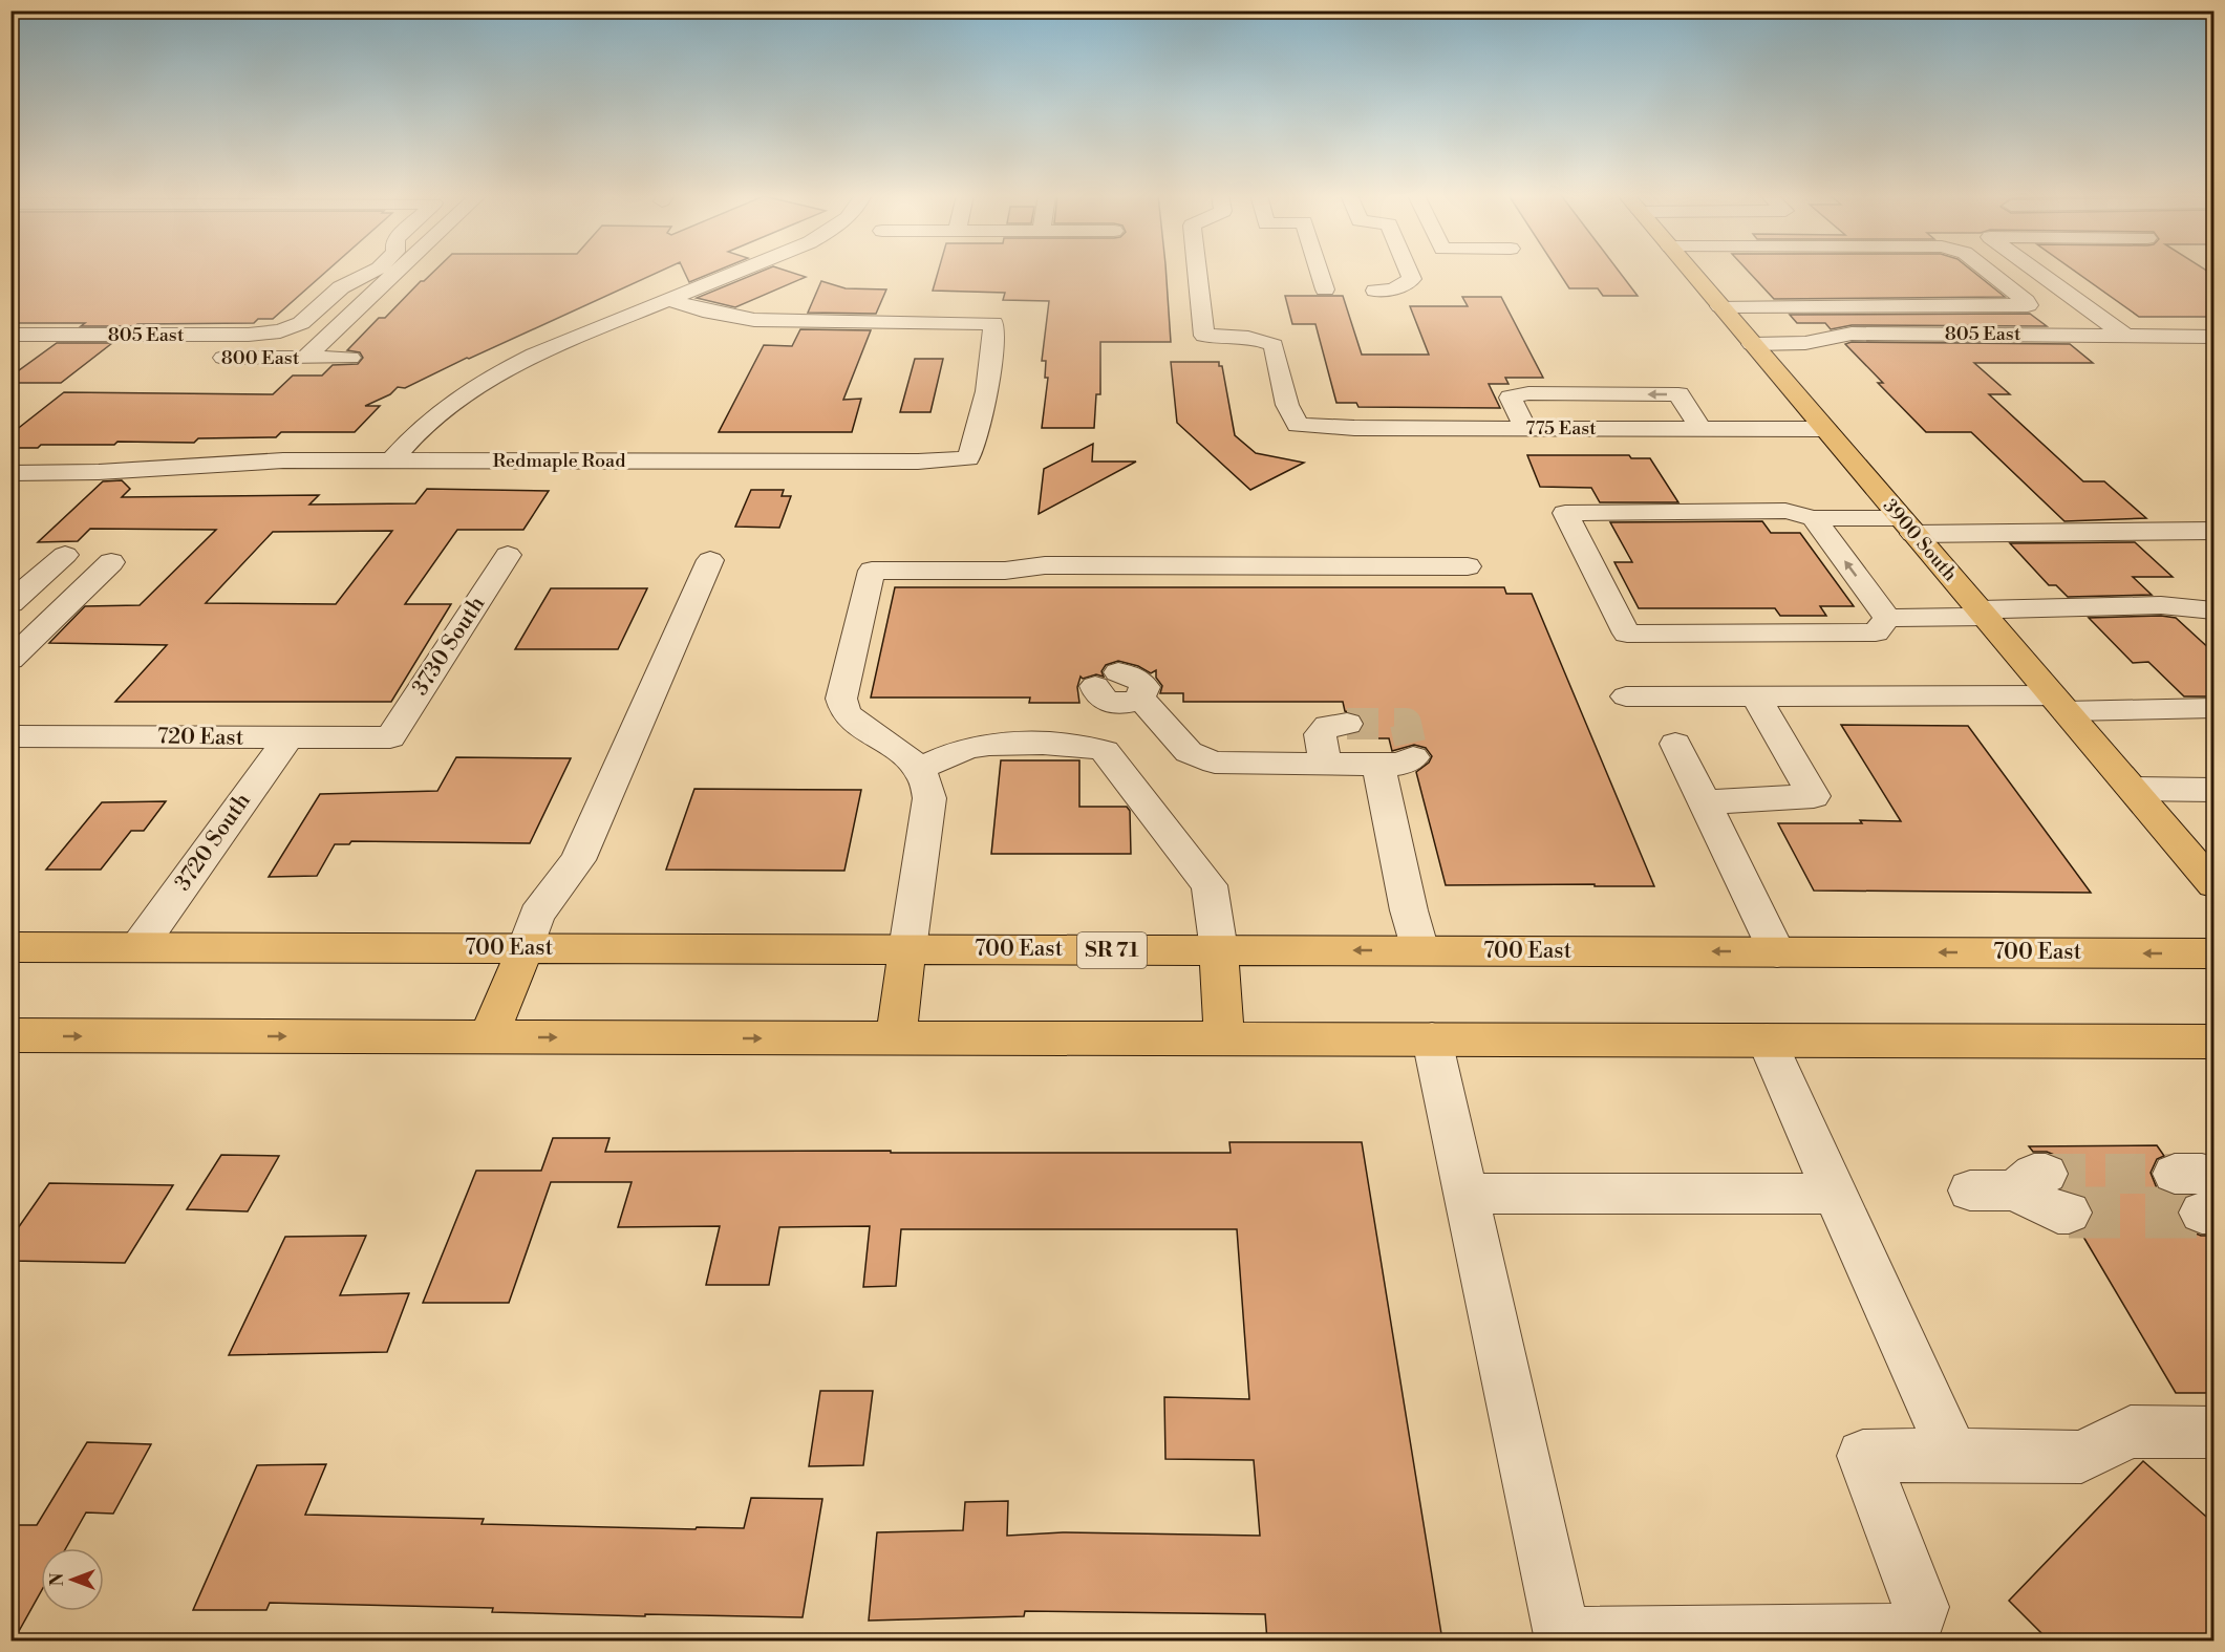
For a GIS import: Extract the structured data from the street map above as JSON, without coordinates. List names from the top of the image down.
{
  "streets": {
    "main road": ["3900 South", "700 East", "SR 71"],
    "street": [
      "805 East",
      "800 East",
      "775 East",
      "Redmaple Road",
      "3730 South",
      "720 East",
      "3720 South"
    ]
  },
  "crossings": [
    ["805 East", "3900 South"],
    ["775 East", "3900 South"],
    ["3730 South", "720 East"],
    ["720 East", "3720 South"],
    ["3720 South", "700 East"]
  ],
  "north": "left"
}
